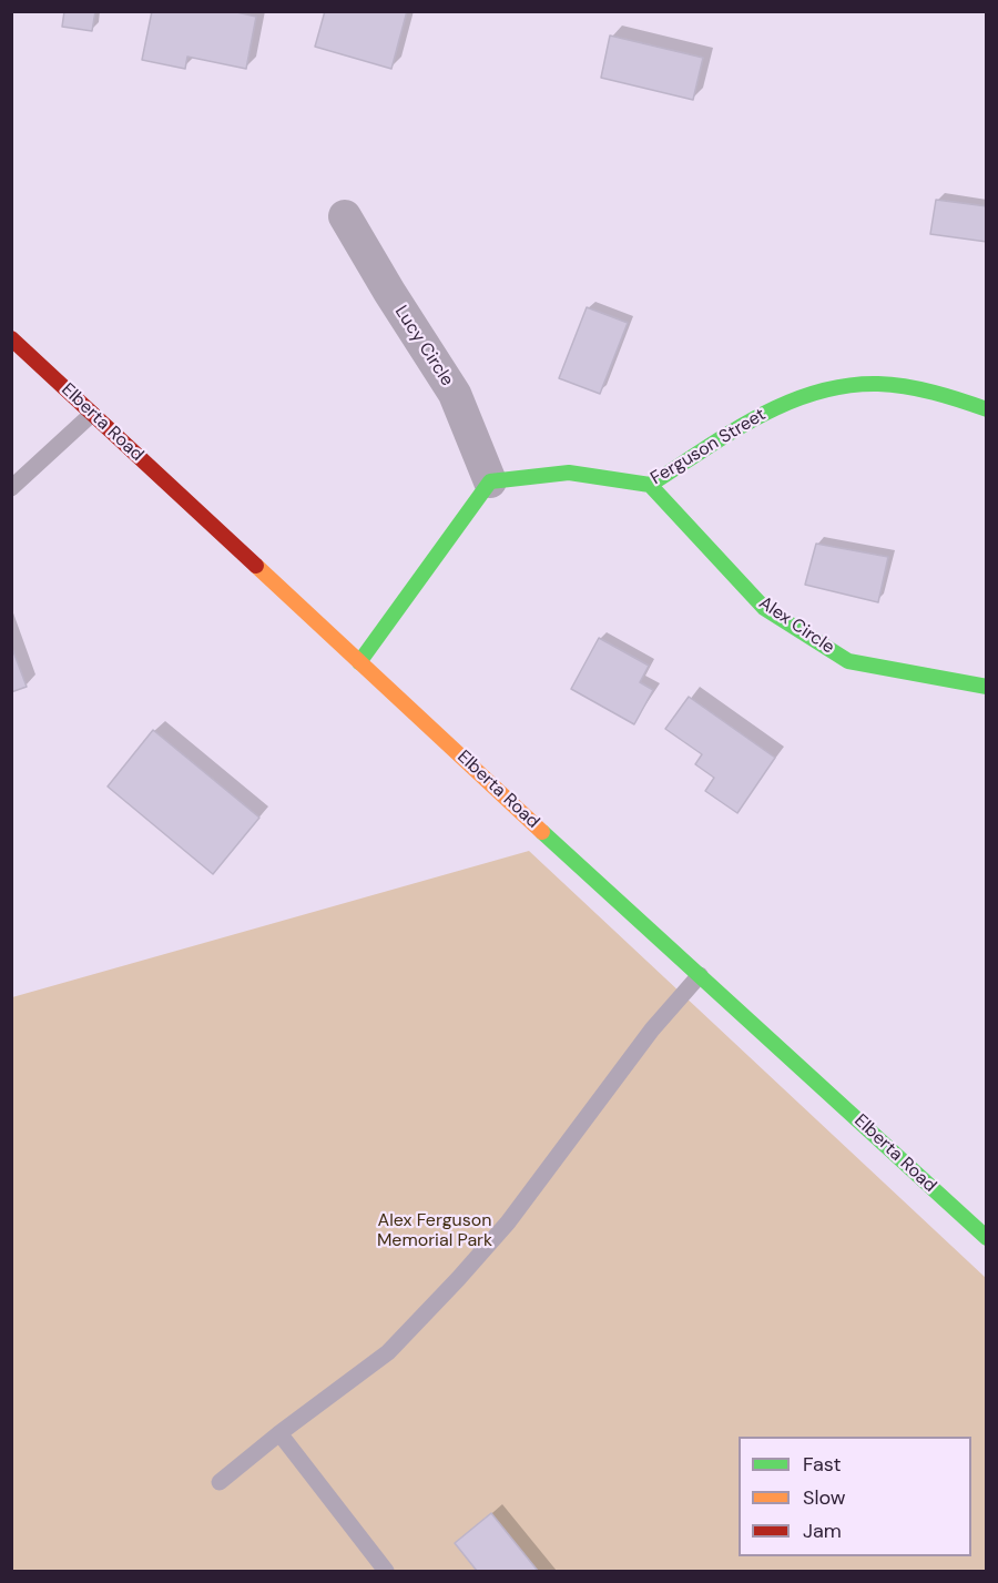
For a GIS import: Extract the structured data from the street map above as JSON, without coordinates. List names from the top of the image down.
{
  "streets": {
    "street": [
      "Lucy Circle",
      "Elberta Road",
      "Ferguson Street",
      "Alex Circle"
    ]
  },
  "crossings": [
    ["Lucy Circle", "Ferguson Street"],
    ["Ferguson Street", "Alex Circle"]
  ],
  "parks": ["Alex Ferguson Memorial Park"],
  "legend": ["Fast", "Slow", "Jam"]
}
